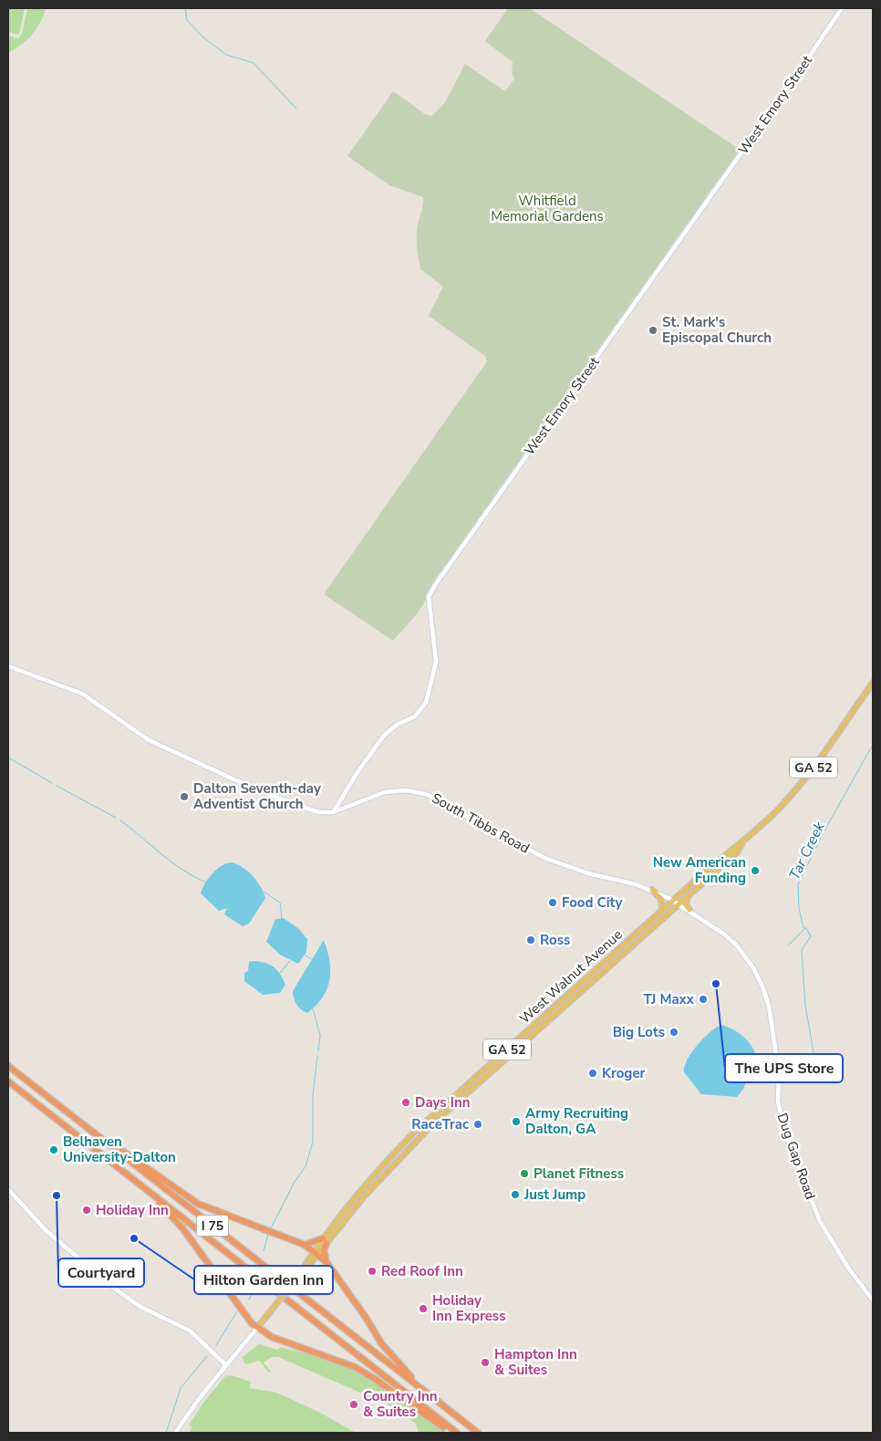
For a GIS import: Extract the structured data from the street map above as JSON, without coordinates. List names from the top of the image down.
{
  "streets": {
    "highway": ["I 75"],
    "main road": ["GA 52", "West Walnut Avenue"],
    "street": ["West Emory Street", "South Tibbs Road", "Dug Gap Road"]
  },
  "crossings": [
    ["West Emory Street", "South Tibbs Road"],
    ["South Tibbs Road", "West Walnut Avenue"],
    ["South Tibbs Road", "Dug Gap Road"],
    ["West Walnut Avenue", "Dug Gap Road"]
  ],
  "water": ["Tar Creek"],
  "parks": ["Whitfield Memorial Gardens"],
  "places": [
    "St. Mark's Episcopal Church",
    "Dalton Seventh-day Adventist Church",
    "New American Funding",
    "Food City",
    "Ross",
    "The UPS Store",
    "TJ Maxx",
    "Big Lots",
    "Kroger",
    "Days Inn",
    "Army Recruiting Dalton, GA",
    "RaceTrac",
    "Belhaven University-Dalton",
    "Planet Fitness",
    "Just Jump",
    "Courtyard",
    "Holiday Inn",
    "Hilton Garden Inn",
    "Red Roof Inn",
    "Holiday Inn Express",
    "Hampton Inn & Suites",
    "Country Inn & Suites"
  ]
}
